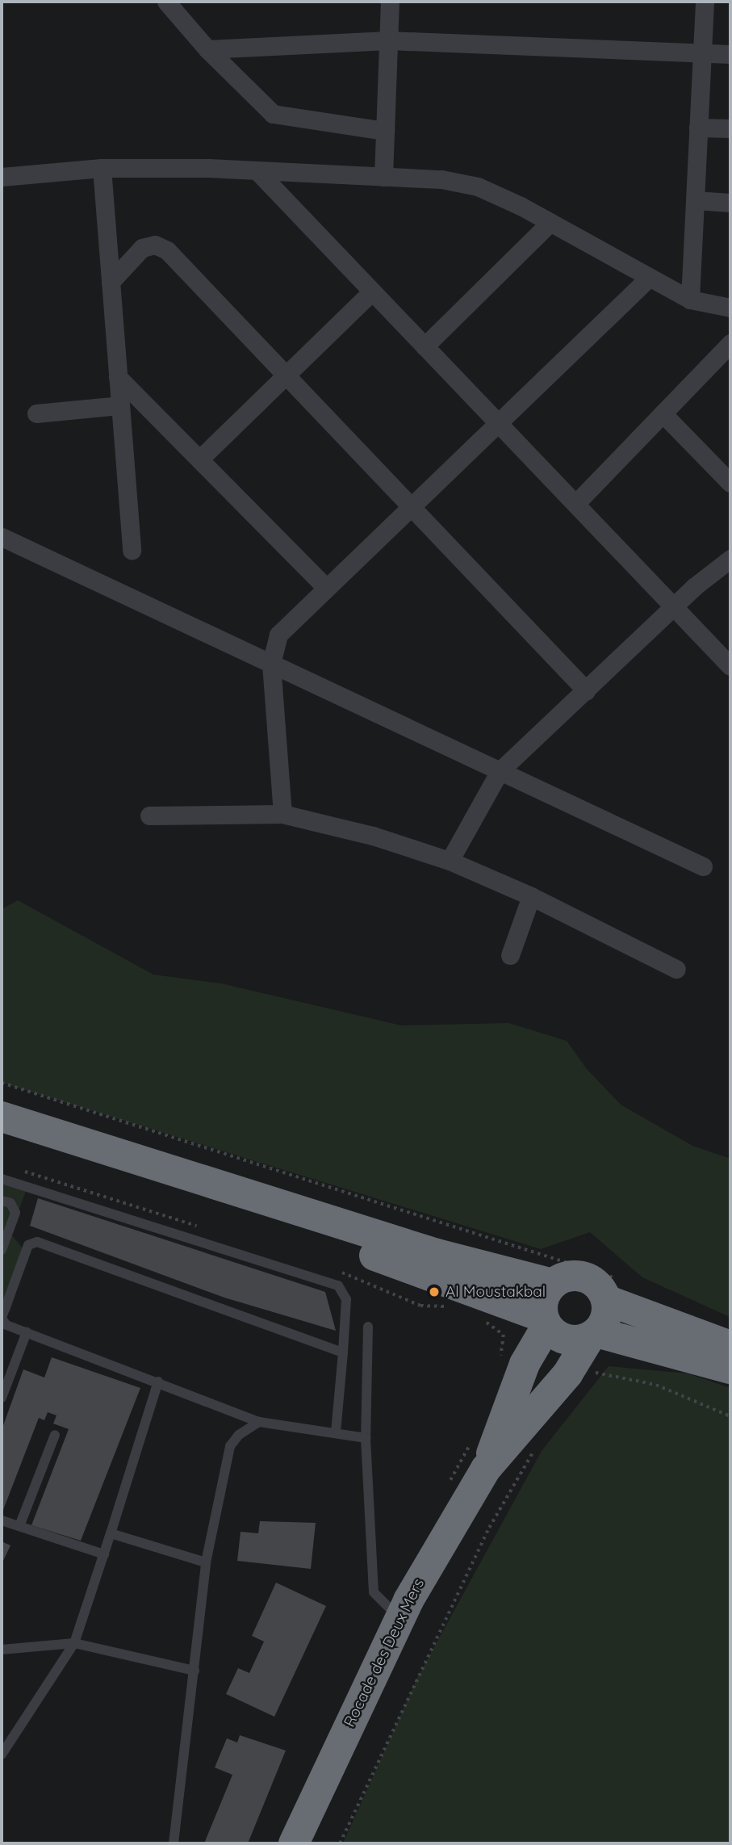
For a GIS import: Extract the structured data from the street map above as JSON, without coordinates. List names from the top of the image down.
{
  "streets": {
    "highway": ["Rocade des Deux Mers"]
  },
  "places": ["Al Moustakbal"]
}
